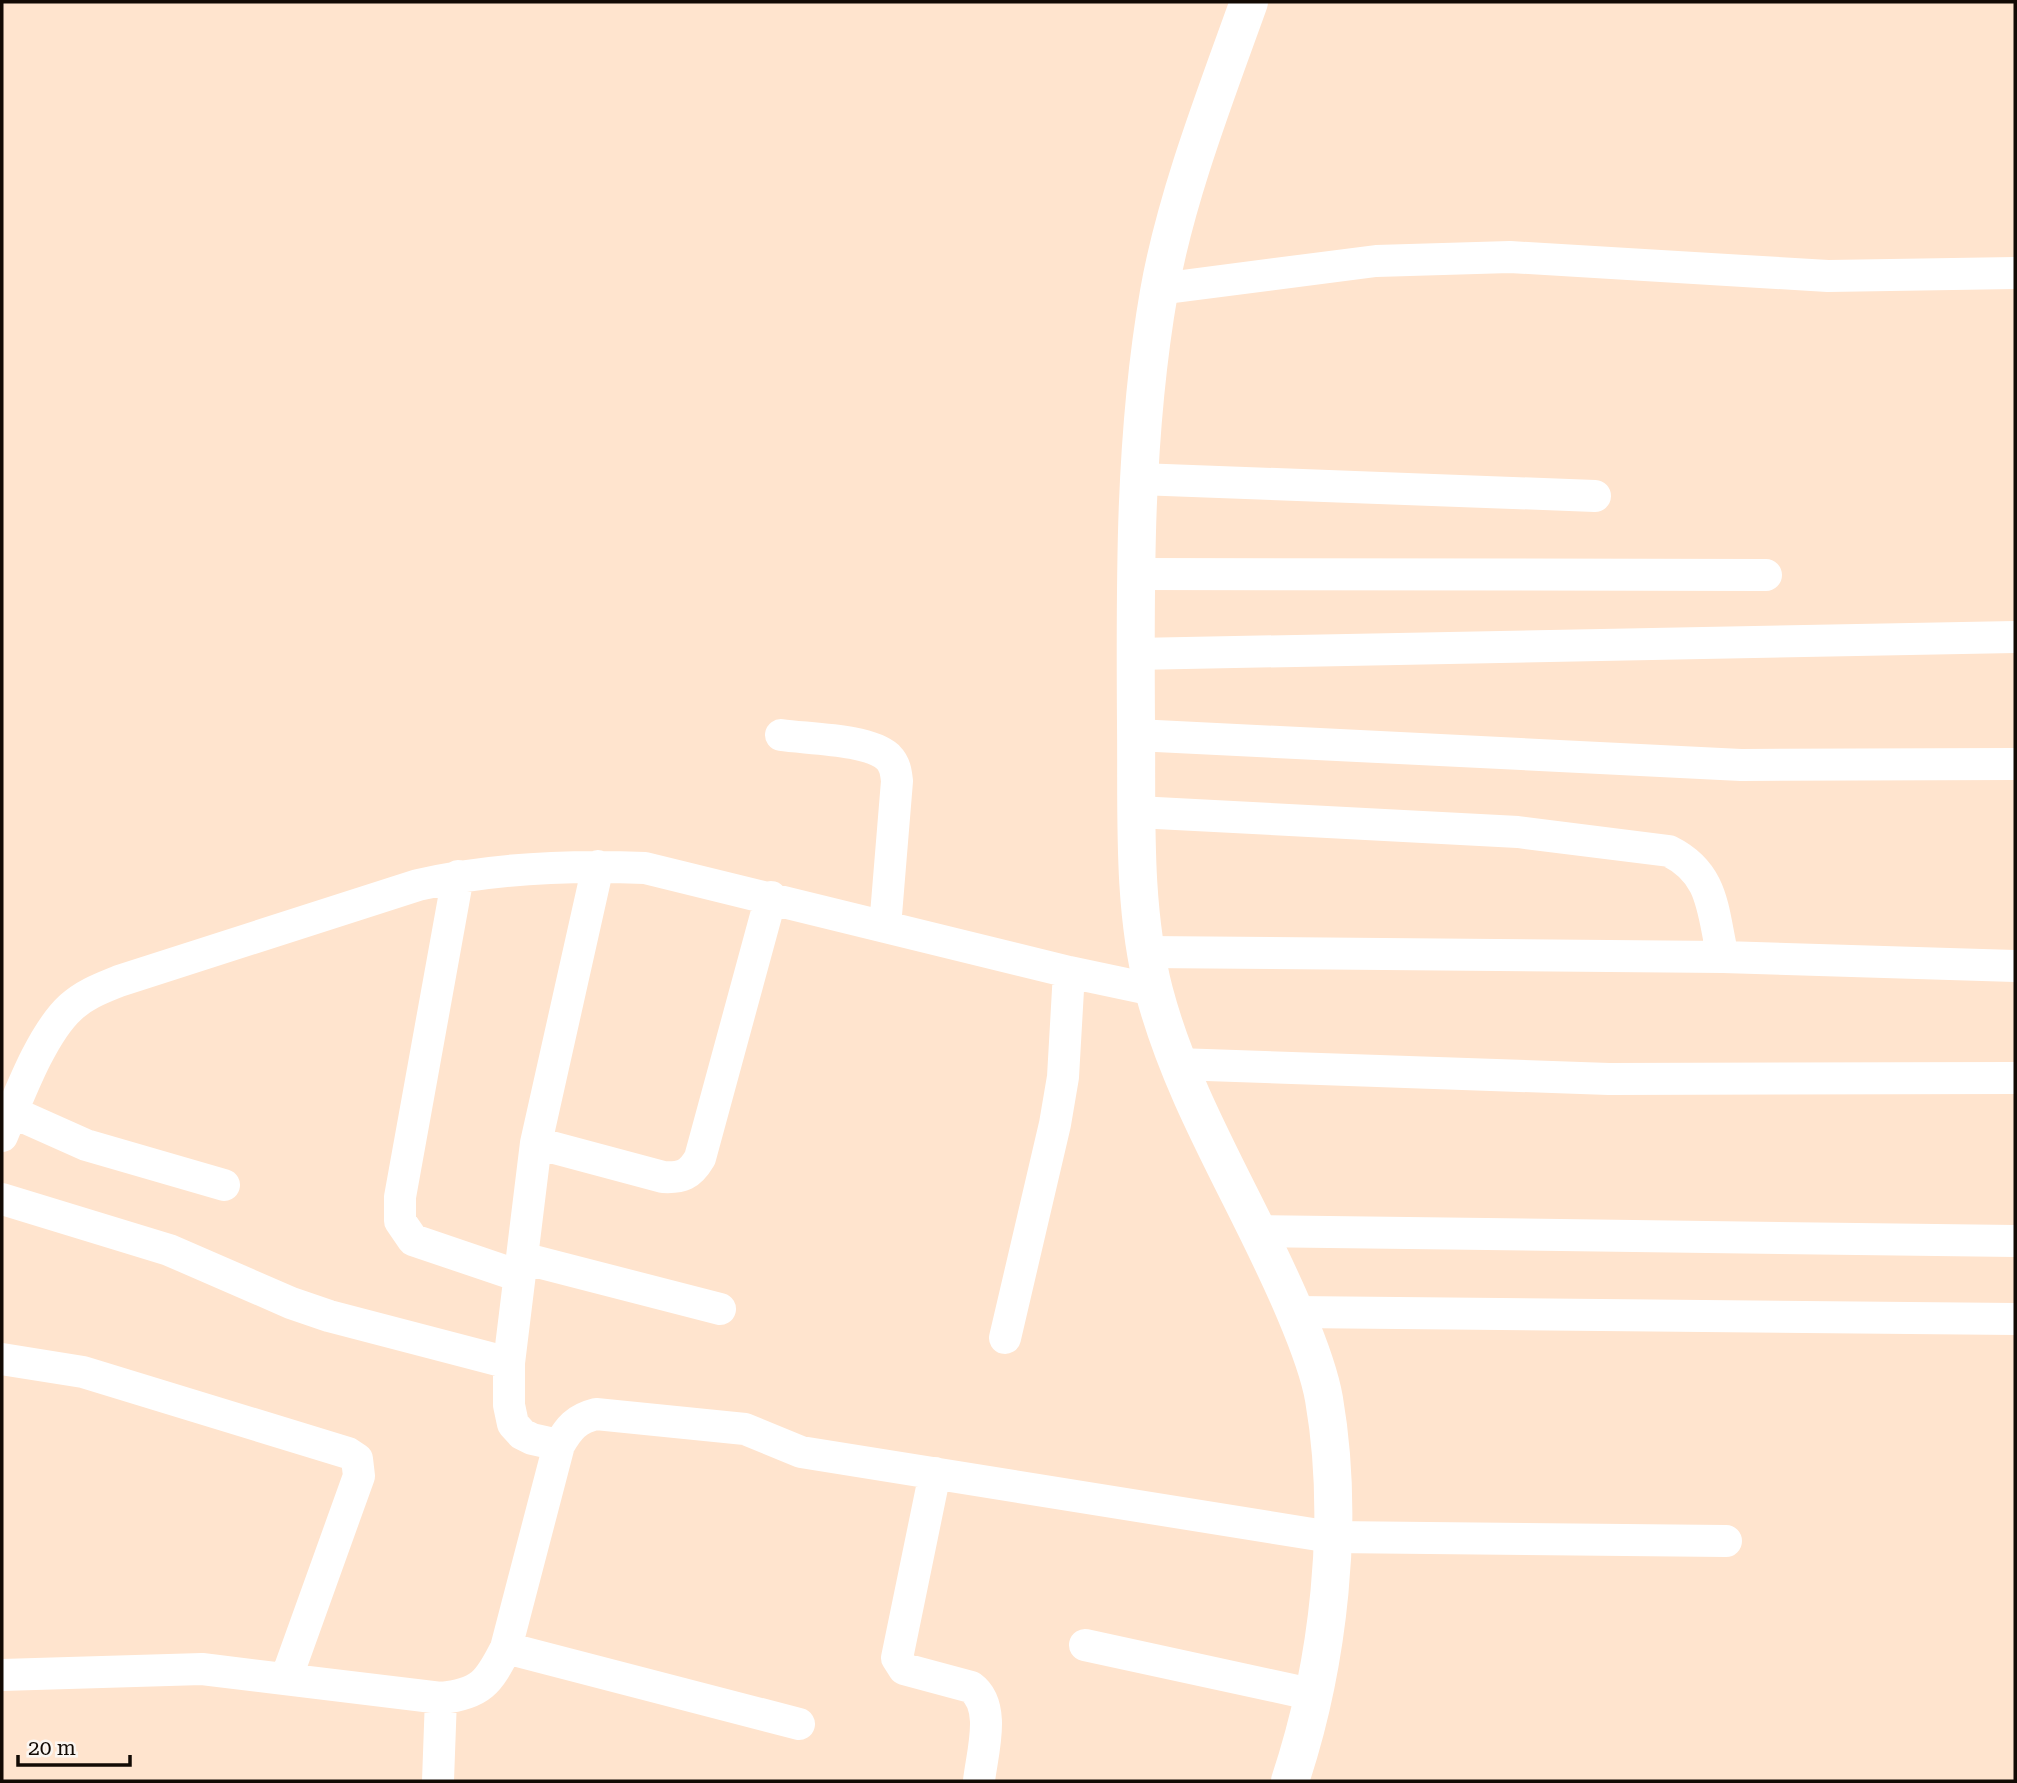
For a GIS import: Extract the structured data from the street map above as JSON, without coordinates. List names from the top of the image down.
{
  "scale_bar": "20 m"
}
